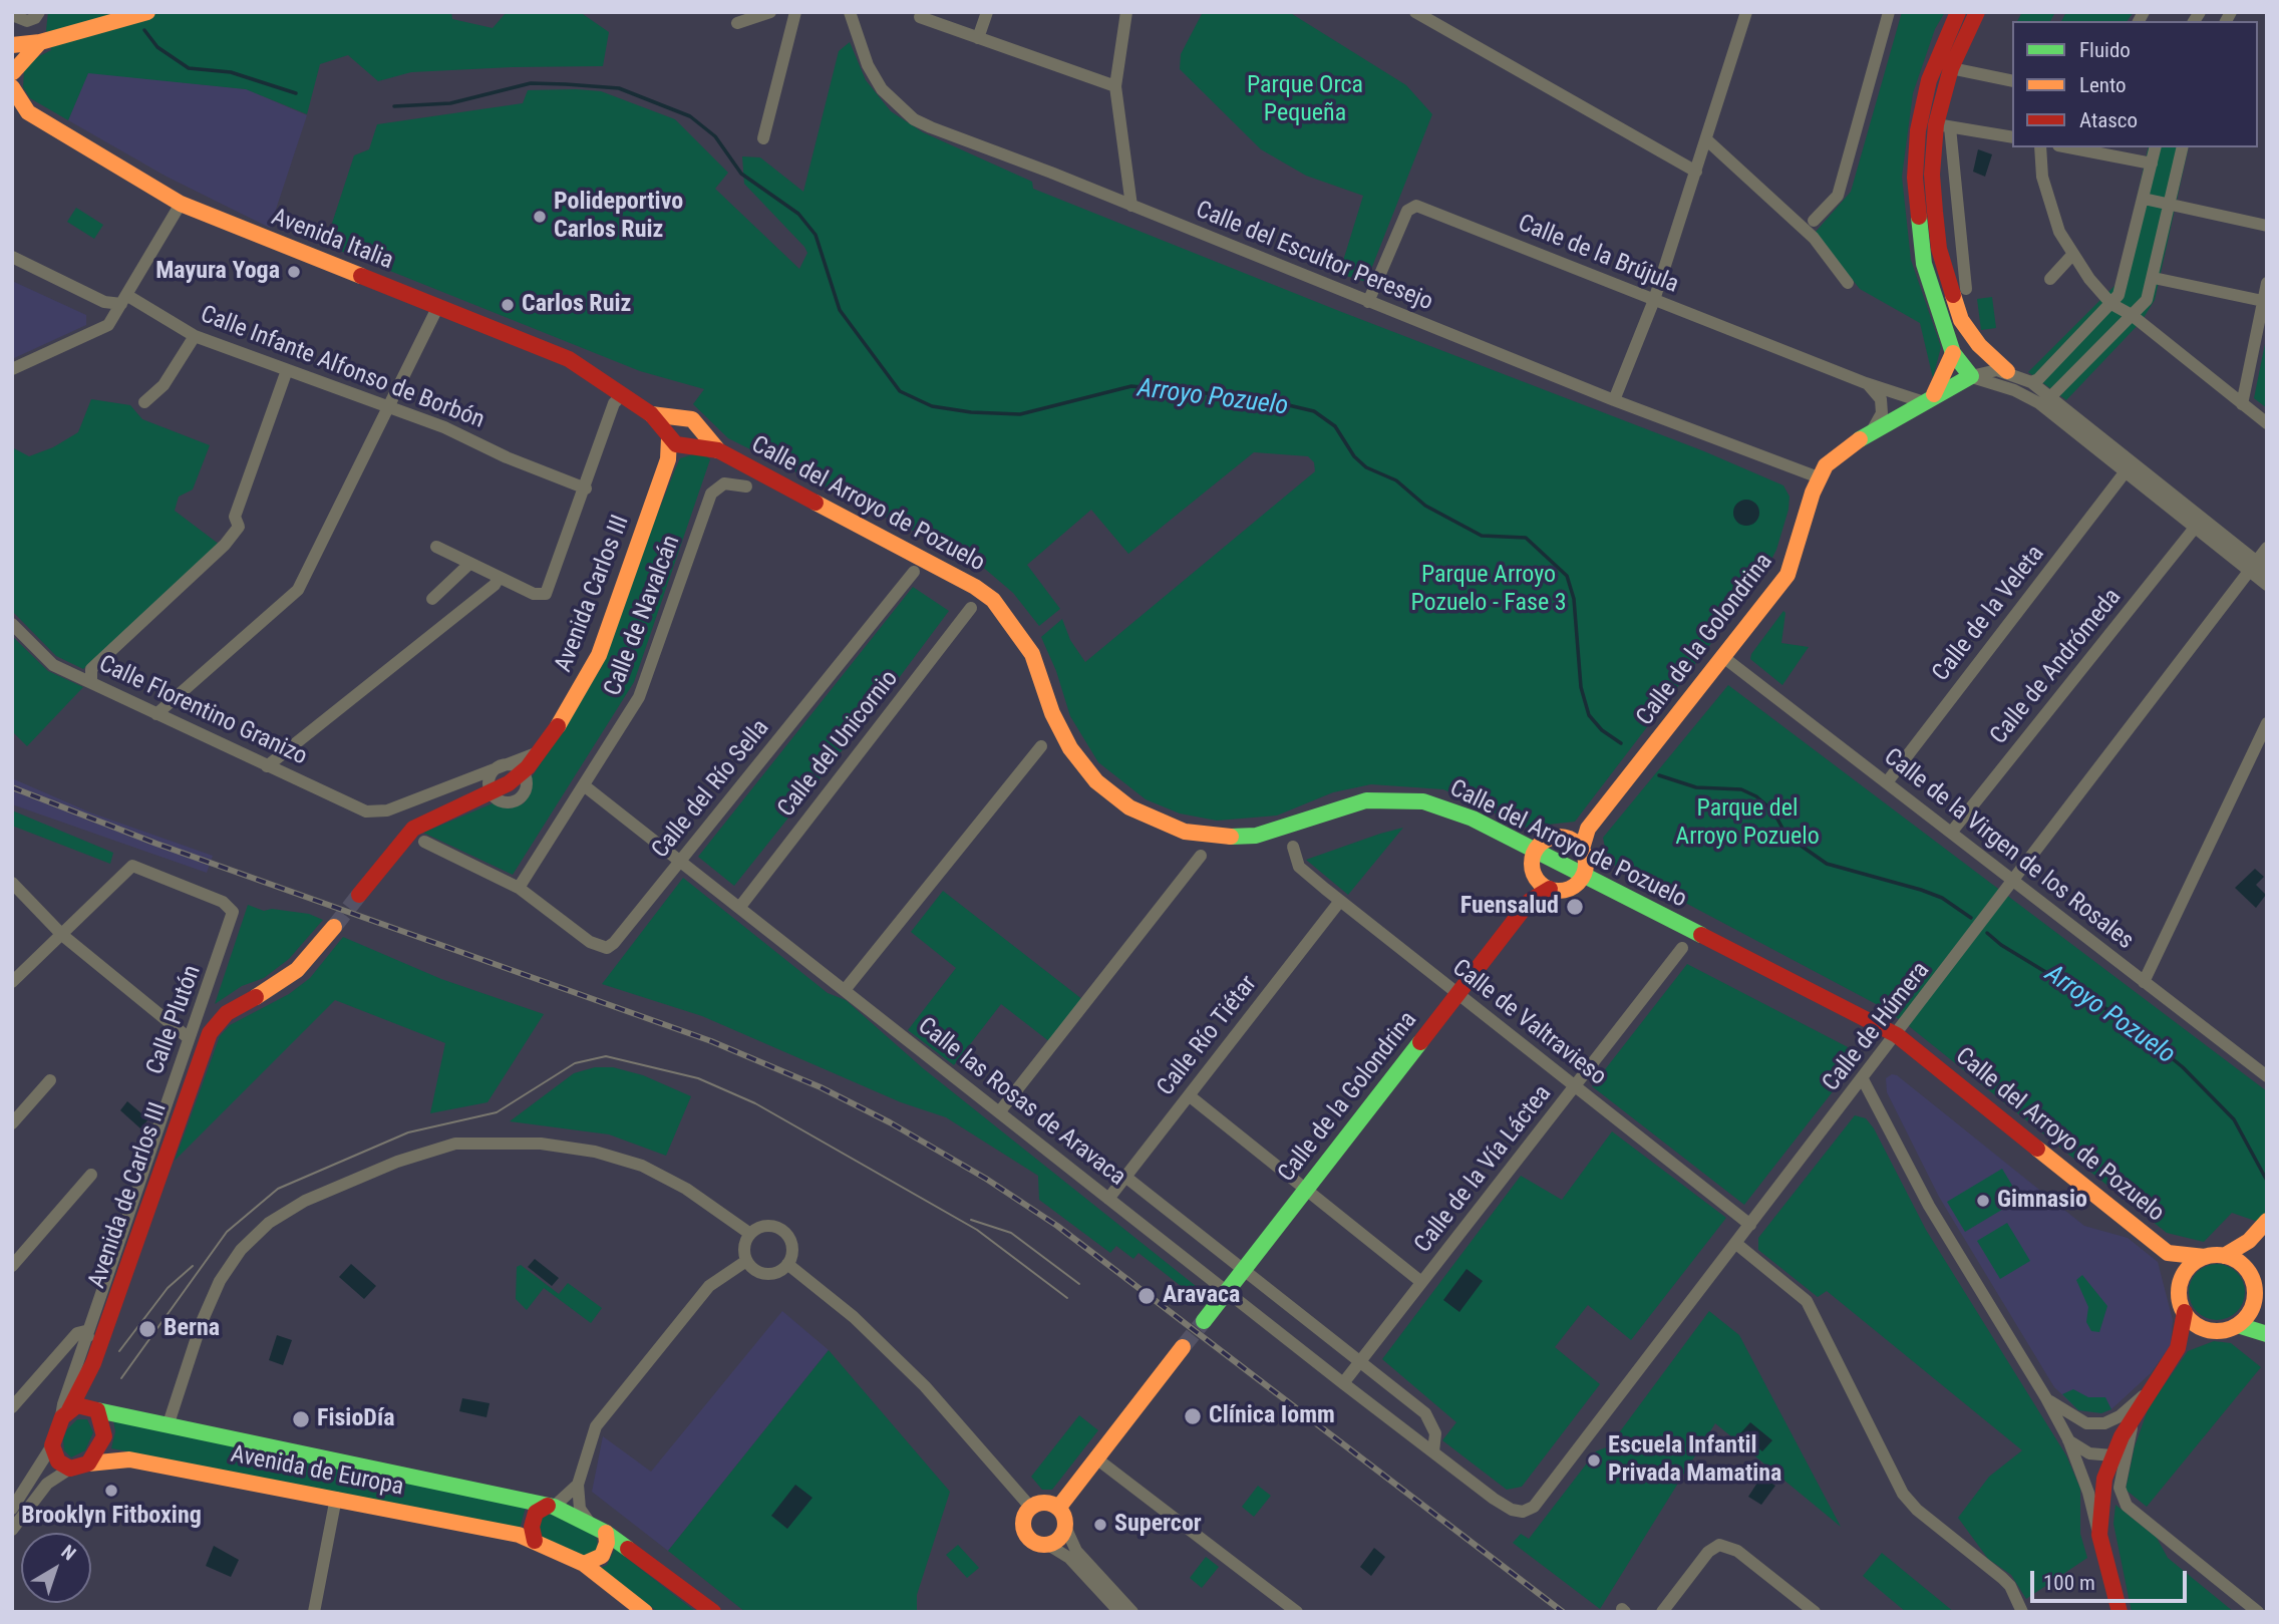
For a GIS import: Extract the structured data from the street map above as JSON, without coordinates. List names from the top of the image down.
{
  "streets": {
    "street": [
      "Avenida Italia",
      "Calle de la Brújula",
      "Calle del Escultor Peresejo",
      "Calle Infante Alfonso de Borbón",
      "Calle del Arroyo de Pozuelo",
      "Avenida Carlos III",
      "Calle de la Veleta",
      "Calle de Navalcán",
      "Calle de la Golondrina",
      "Calle de Andrómeda",
      "Calle Florentino Granizo",
      "Calle del Unicornio",
      "Calle del Río Sella",
      "Calle de la Virgen de los Rosales",
      "Calle Plutón",
      "Calle de Valtravieso",
      "Calle de Húmera",
      "Calle Río Tiétar",
      "Calle las Rosas de Aravaca",
      "Calle de la Vía Láctea",
      "Avenida de Carlos III",
      "Avenida de Europa"
    ]
  },
  "crossings": [
    ["Avenida Italia", "Avenida Carlos III"],
    ["Calle de la Brújula", "Calle del Escultor Peresejo"],
    ["Calle de la Brújula", "Calle de la Golondrina"],
    ["Calle del Escultor Peresejo", "Calle de la Golondrina"],
    ["Calle del Arroyo de Pozuelo", "Calle de la Golondrina"],
    ["Calle del Arroyo de Pozuelo", "Calle de Húmera"],
    ["Calle de la Veleta", "Calle de la Virgen de los Rosales"],
    ["Calle de Navalcán", "Calle del Río Sella"],
    ["Calle de Navalcán", "Calle las Rosas de Aravaca"],
    ["Calle de la Golondrina", "Calle de la Virgen de los Rosales"],
    ["Calle de la Golondrina", "Calle de Valtravieso"],
    ["Calle de la Golondrina", "Calle las Rosas de Aravaca"],
    ["Calle de Andrómeda", "Calle de la Virgen de los Rosales"],
    ["Calle del Unicornio", "Calle las Rosas de Aravaca"],
    ["Calle del Río Sella", "Calle las Rosas de Aravaca"],
    ["Calle de la Virgen de los Rosales", "Calle de Húmera"],
    ["Calle Plutón", "Avenida de Carlos III"],
    ["Calle Plutón", "Avenida de Europa"],
    ["Calle de Valtravieso", "Calle de Húmera"],
    ["Calle de Valtravieso", "Calle Río Tiétar"],
    ["Calle de Valtravieso", "Calle de la Vía Láctea"],
    ["Calle de Húmera", "Calle las Rosas de Aravaca"],
    ["Calle Río Tiétar", "Calle las Rosas de Aravaca"],
    ["Calle las Rosas de Aravaca", "Calle de la Vía Láctea"],
    ["Avenida de Carlos III", "Avenida de Europa"]
  ],
  "water": ["Arroyo Pozuelo"],
  "parks": ["Parque Orca Pequeña", "Parque Arroyo Pozuelo - Fase 3", "Parque del Arroyo Pozuelo"],
  "places": [
    "Polideportivo Carlos Ruiz",
    "Mayura Yoga",
    "Carlos Ruiz",
    "Fuensalud",
    "Gimnasio",
    "Aravaca",
    "Berna",
    "Clínica Iomm",
    "FisioDía",
    "Escuela Infantil Privada Mamatina",
    "Brooklyn Fitboxing",
    "Supercor"
  ],
  "legend": ["Fluido", "Lento", "Atasco"],
  "scale_bar": "100 m",
  "north": "top right"
}
